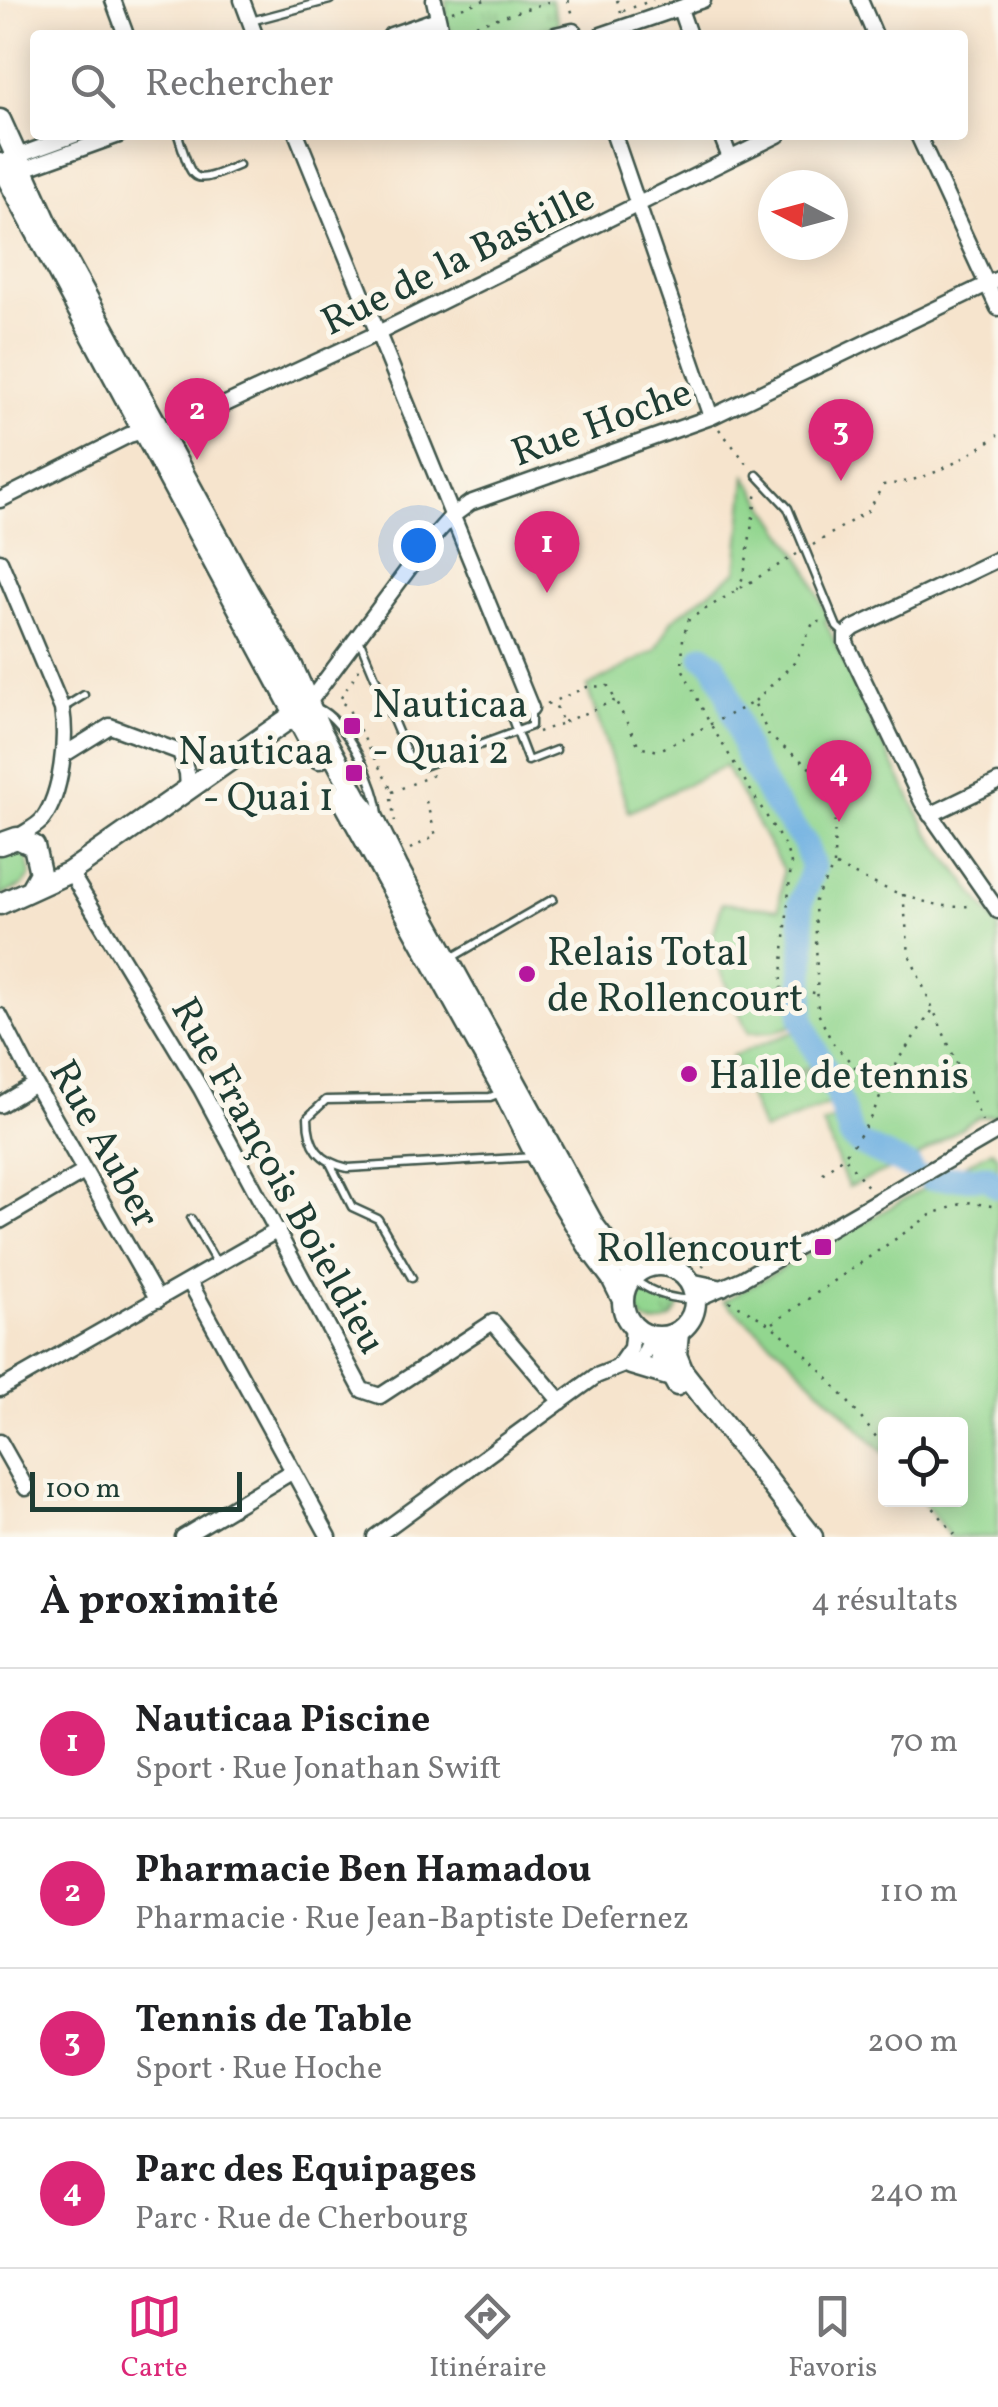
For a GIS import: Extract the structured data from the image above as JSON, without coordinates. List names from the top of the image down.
{
  "streets": {
    "street": [
      "Rue de la Bastille",
      "Rue Hoche",
      "Rue Auber",
      "Rue François Boieldieu"
    ]
  },
  "places": {
    "transit": ["Nauticaa - Quai 2", "Nauticaa - Quai 1", "Rollencourt"],
    "other": ["Relais Total de Rollencourt", "Halle de tennis"]
  },
  "scale_bar": "100 m",
  "north": "left",
  "page": {
    "search": "Rechercher",
    "pins": [
      "2",
      "3",
      "1",
      "4"
    ],
    "scale": "100 m",
    "heading": ["À proximité", "4 résultats"],
    "list": [
      {
        "mark": "1",
        "name": "Nauticaa Piscine",
        "note": "Sport · Rue Jonathan Swift",
        "value": "70 m"
      },
      {
        "mark": "2",
        "name": "Pharmacie Ben Hamadou",
        "note": "Pharmacie · Rue Jean-Baptiste Defernez",
        "value": "110 m"
      },
      {
        "mark": "3",
        "name": "Tennis de Table",
        "note": "Sport · Rue Hoche",
        "value": "200 m"
      },
      {
        "mark": "4",
        "name": "Parc des Equipages",
        "note": "Parc · Rue de Cherbourg",
        "value": "240 m"
      }
    ],
    "nav": ["Carte", "Itinéraire", "Favoris"]
  }
}
